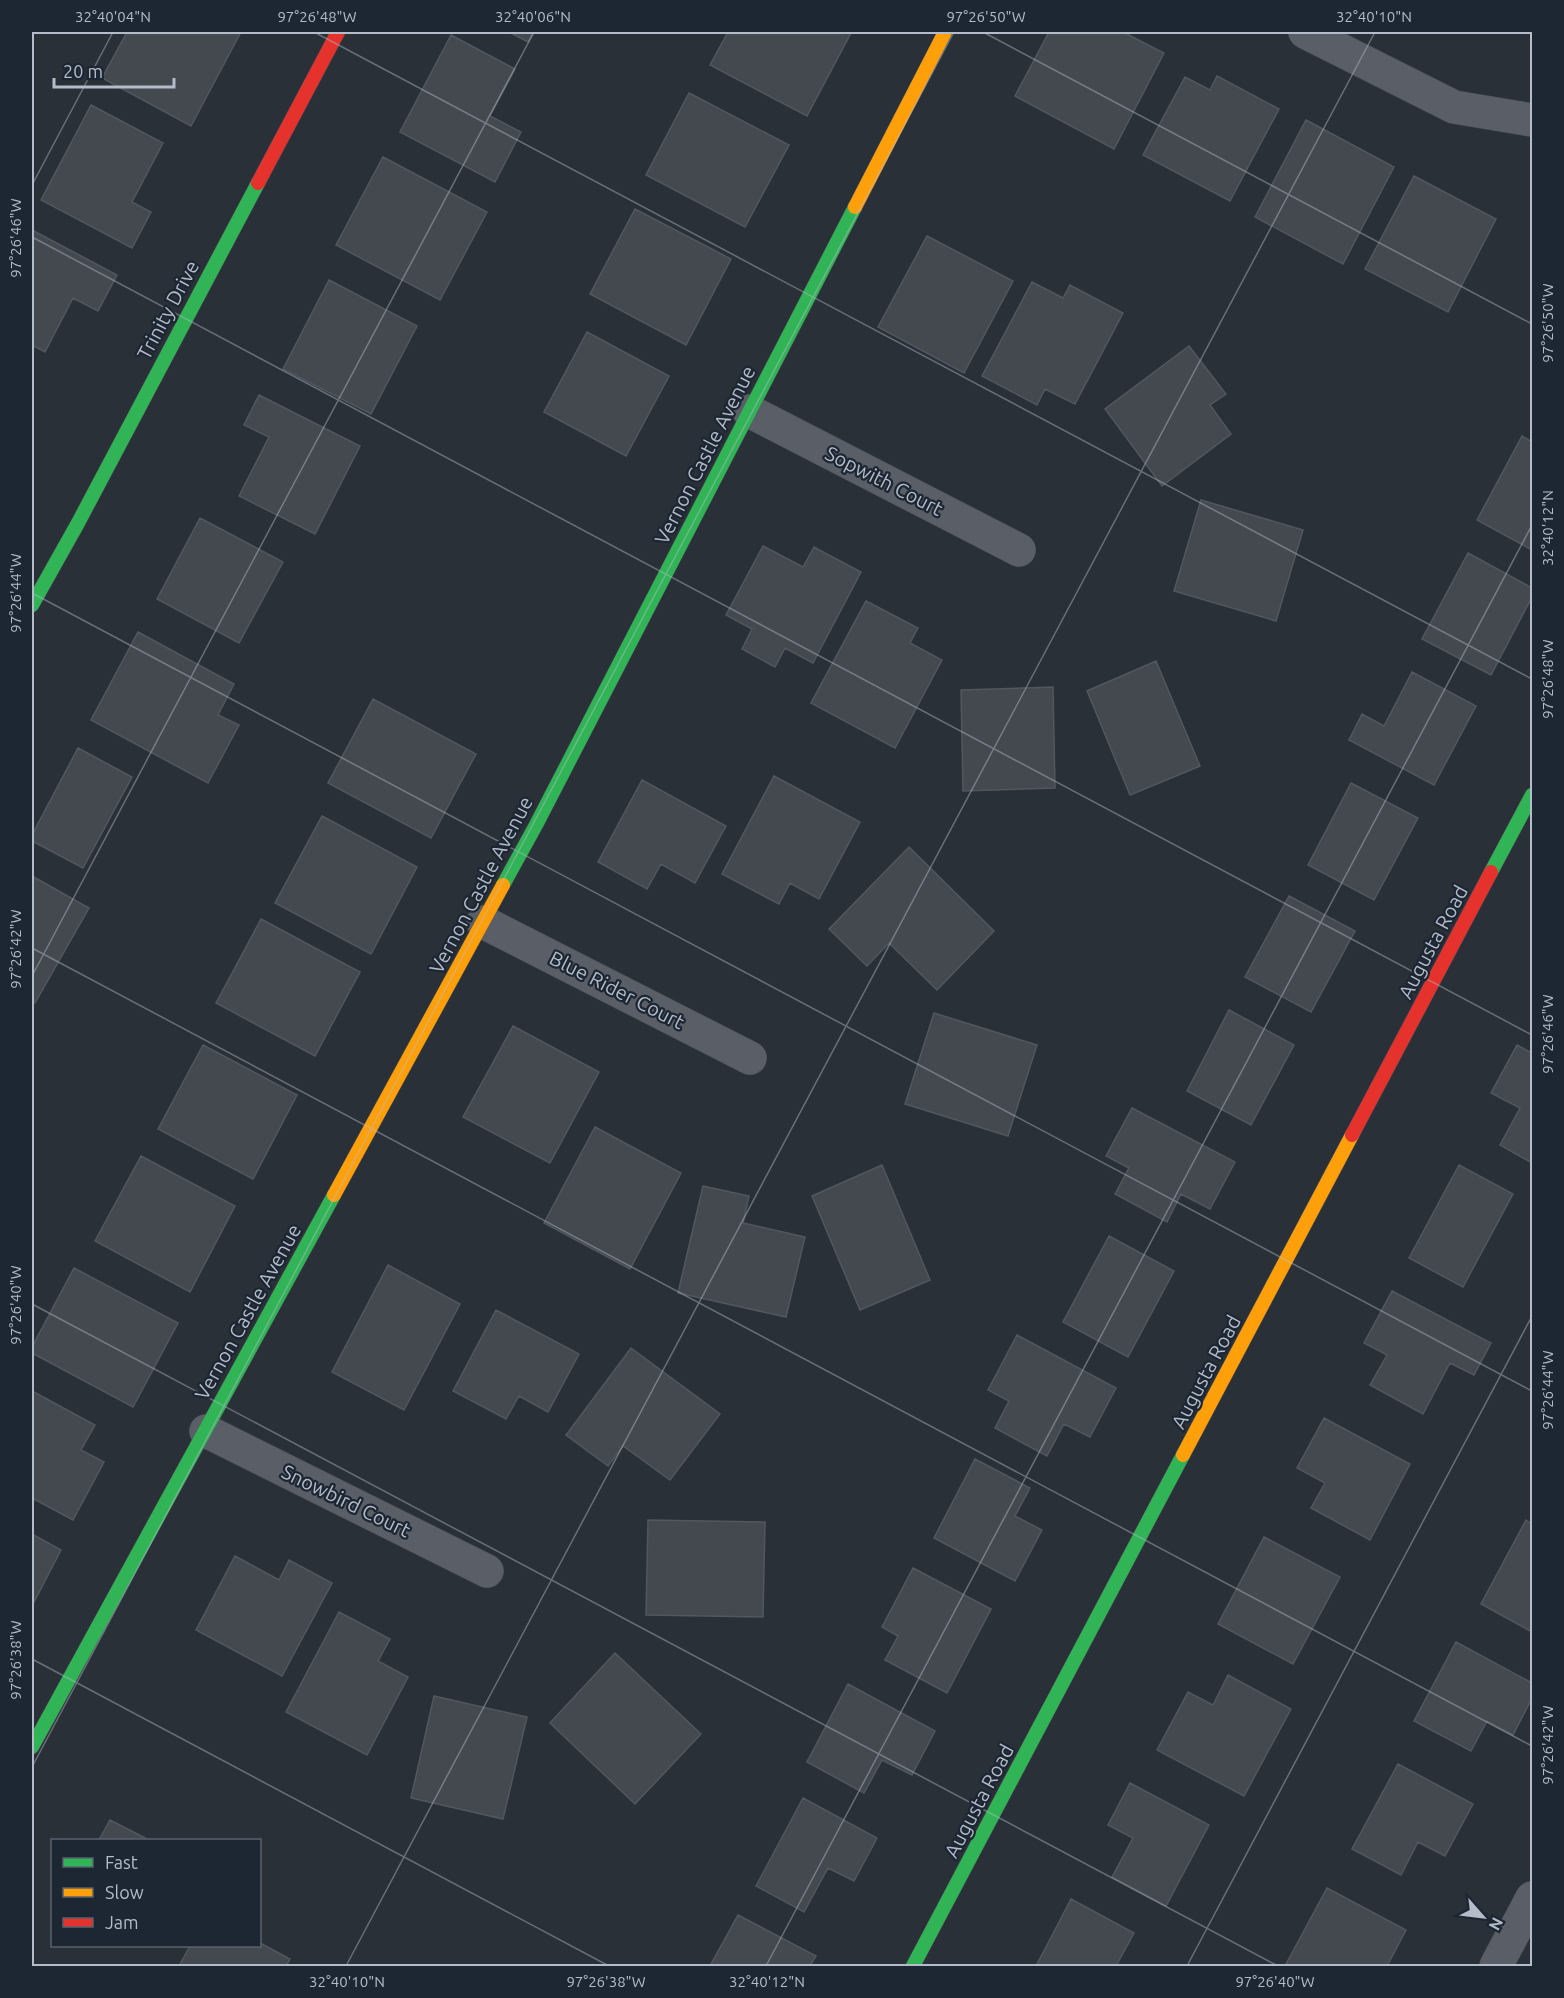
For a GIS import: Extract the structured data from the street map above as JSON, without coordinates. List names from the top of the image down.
{
  "streets": {
    "street": [
      "Trinity Drive",
      "Vernon Castle Avenue",
      "Sopwith Court",
      "Augusta Road",
      "Blue Rider Court",
      "Snowbird Court"
    ]
  },
  "crossings": [
    ["Vernon Castle Avenue", "Sopwith Court"],
    ["Vernon Castle Avenue", "Blue Rider Court"],
    ["Vernon Castle Avenue", "Snowbird Court"]
  ],
  "legend": ["Fast", "Slow", "Jam"],
  "scale_bar": "20 m",
  "north": "bottom right",
  "coordinates": [
    "32°40'04\"N",
    "97°26'48\"W",
    "32°40'06\"N",
    "97°26'50\"W",
    "32°40'10\"N",
    "97°26'46\"W",
    "32°40'12\"N",
    "97°26'44\"W",
    "97°26'42\"W",
    "97°26'40\"W",
    "97°26'38\"W"
  ]
}
